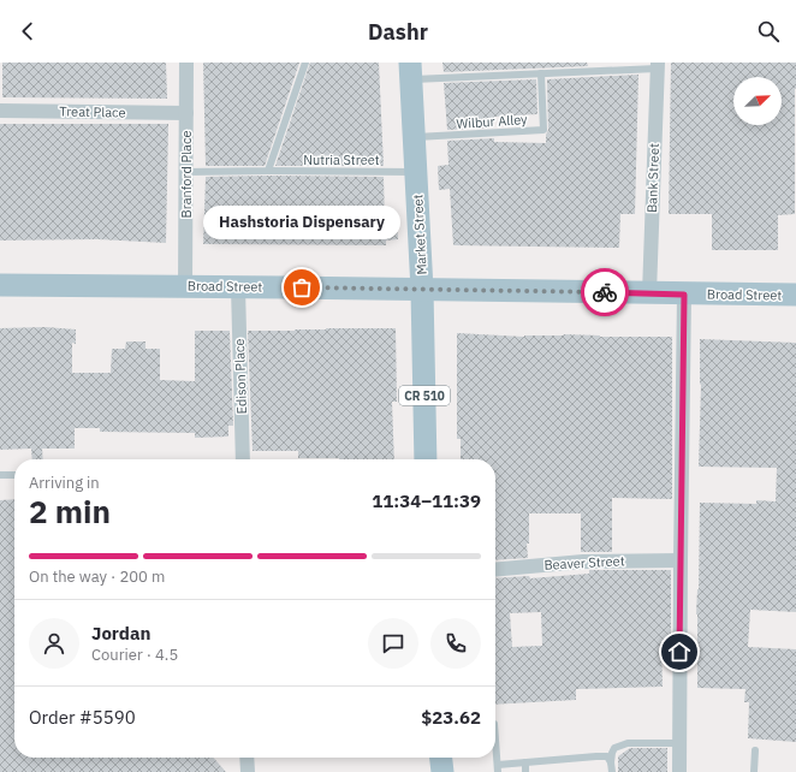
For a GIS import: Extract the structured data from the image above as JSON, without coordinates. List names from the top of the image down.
{
  "streets": {
    "main road": ["Market Street", "Broad Street", "CR 510"],
    "street": [
      "Treat Place",
      "Branford Place",
      "Bank Street",
      "Edison Place",
      "Beaver Street"
    ],
    "lane": ["Wilbur Alley", "Nutria Street"]
  },
  "crossings": [
    ["Treat Place", "Branford Place"],
    ["Wilbur Alley", "Market Street"],
    ["Nutria Street", "Branford Place"],
    ["Nutria Street", "Market Street"],
    ["Branford Place", "Broad Street"],
    ["Bank Street", "Broad Street"],
    ["Market Street", "Broad Street"],
    ["Broad Street", "Edison Place"]
  ],
  "places": ["Hashstoria Dispensary"],
  "north": "top right",
  "page": {
    "header": "Dashr",
    "bubble": "Hashstoria Dispensary",
    "heading": ["2 min", "Arriving in", "11:34–11:39"],
    "panel": [
      "Jordan",
      "Courier · 4.5",
      "Order #5590",
      "$23.62"
    ],
    "bar": "On the way · 200 m"
  }
}
